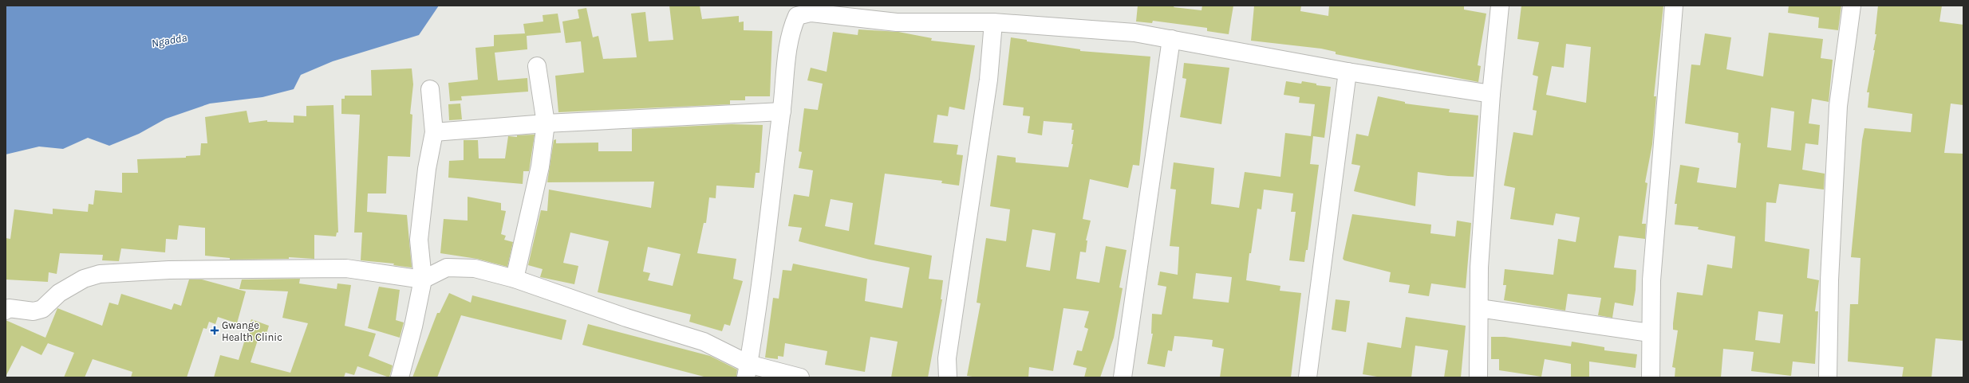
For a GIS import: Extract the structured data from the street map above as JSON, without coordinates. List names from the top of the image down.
{
  "water": ["Ngadda"],
  "places": {
    "health": ["Gwange Health Clinic"]
  }
}
